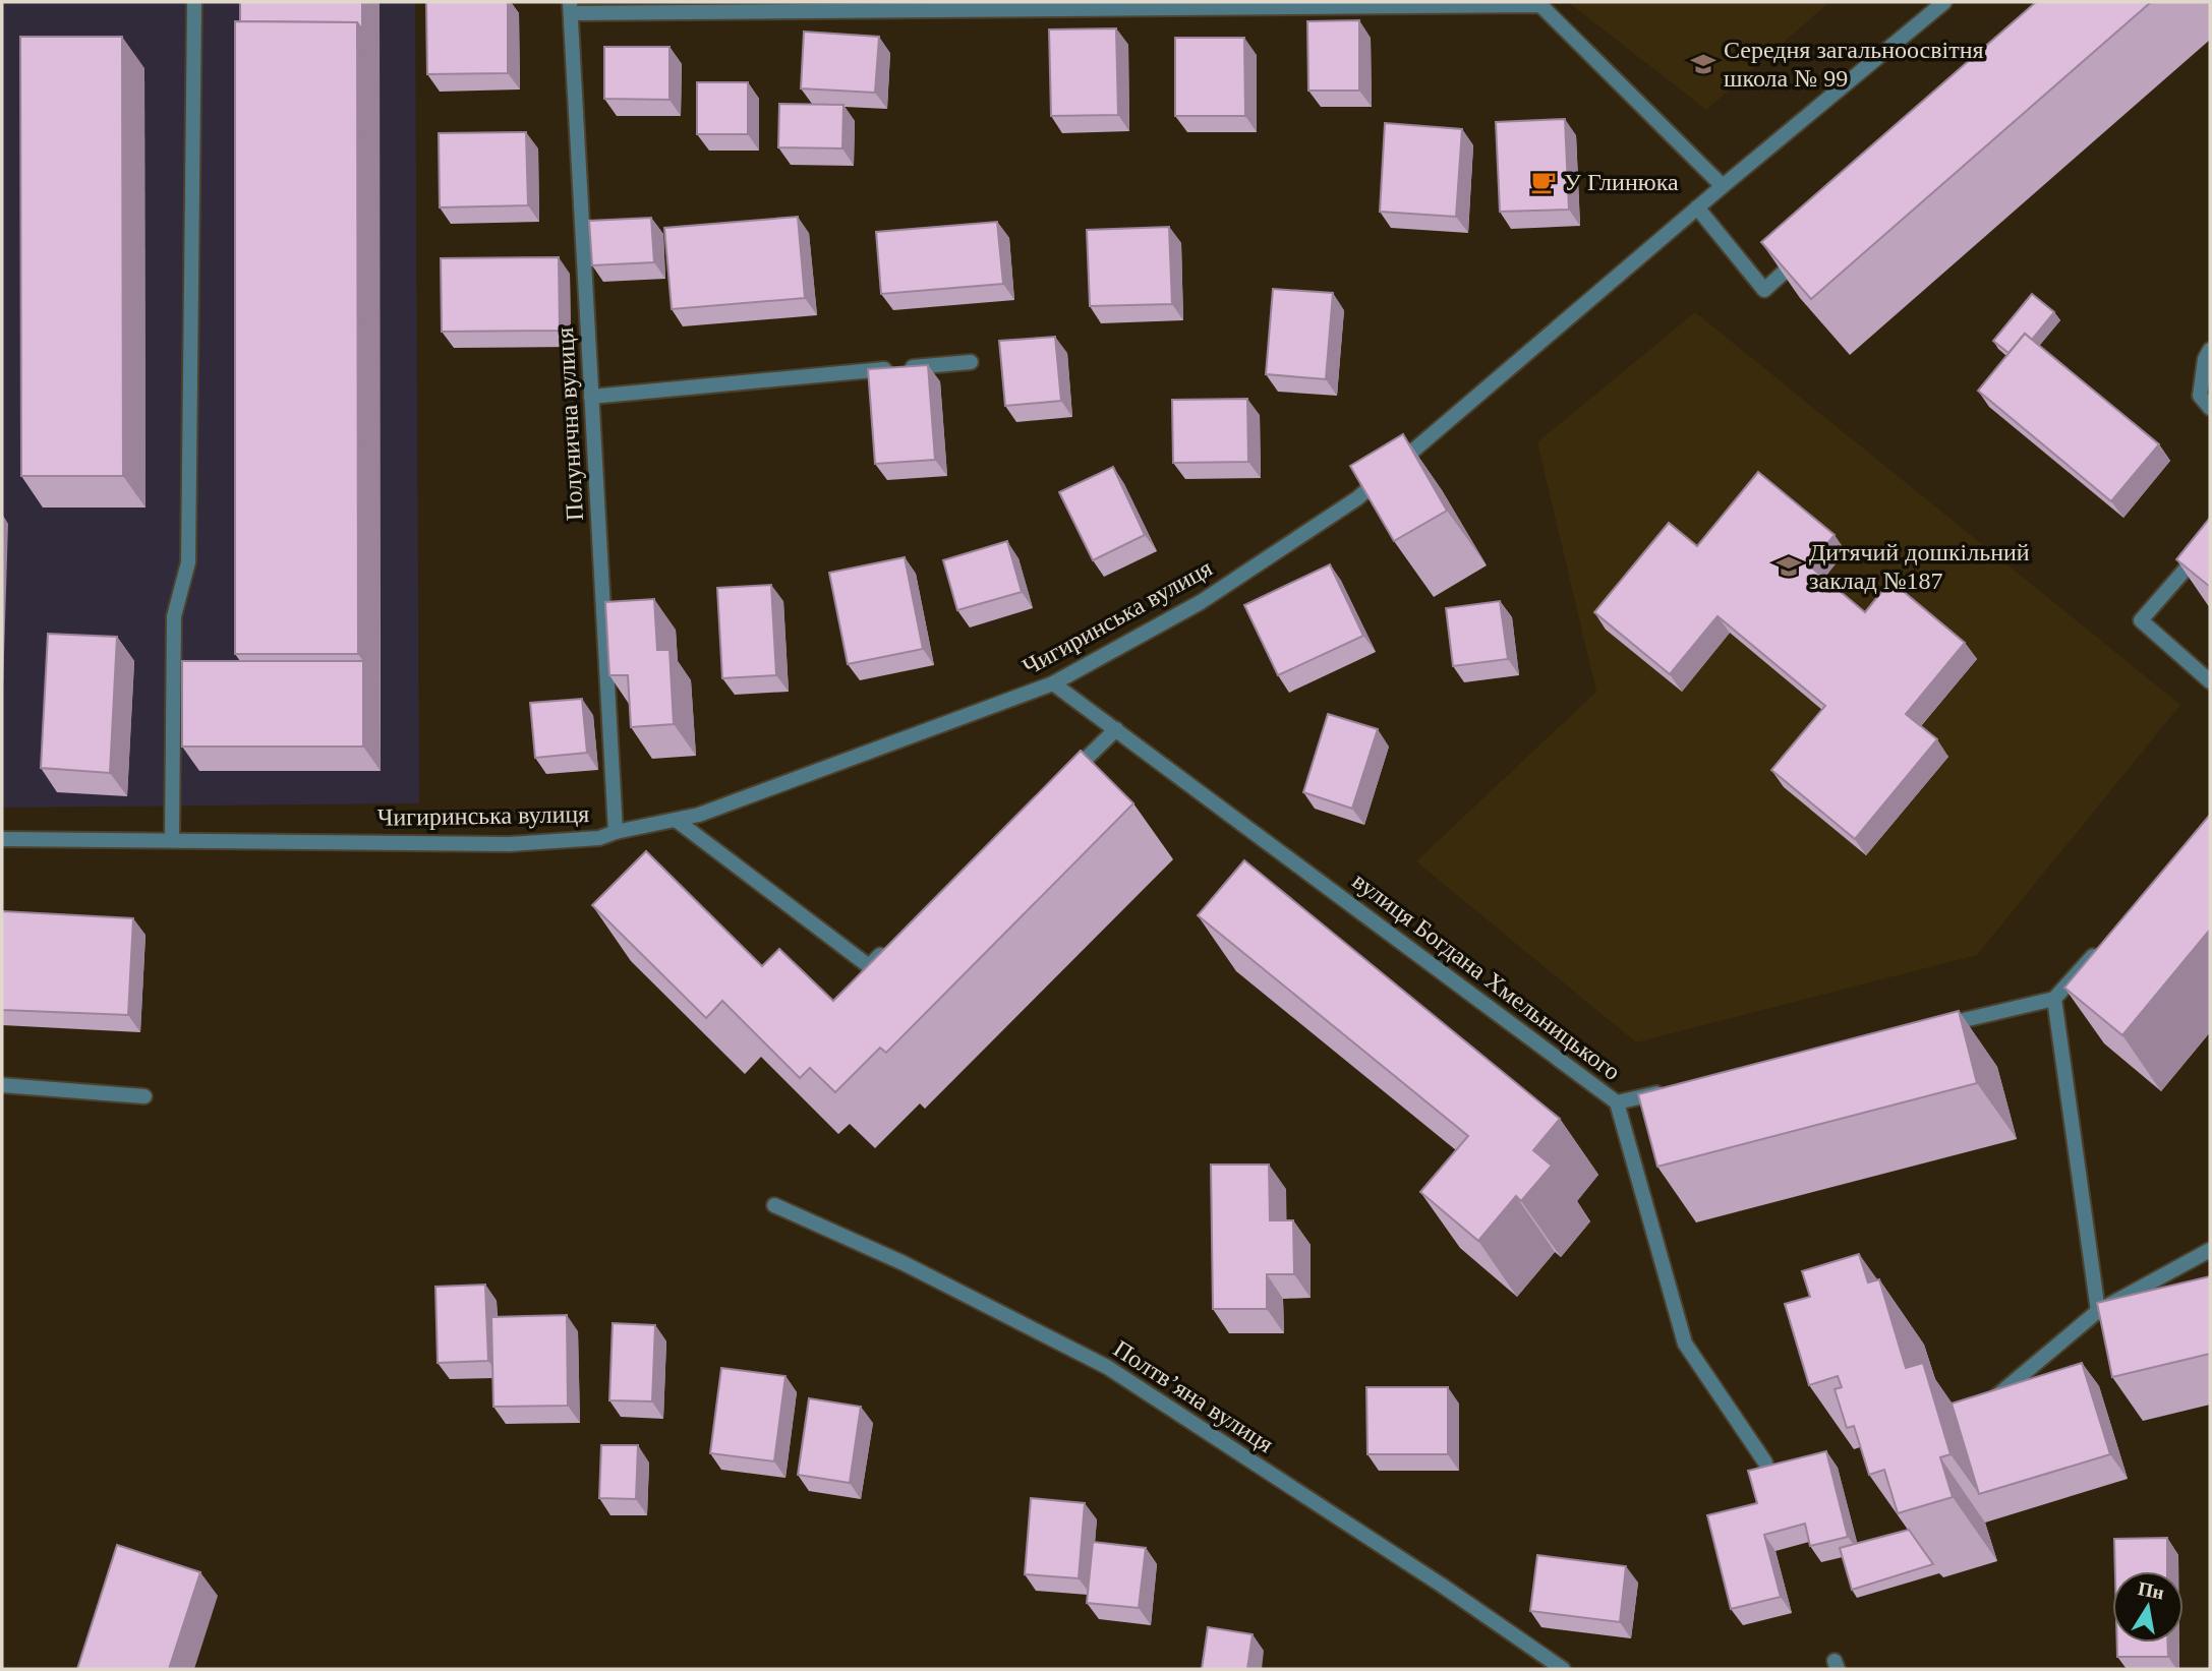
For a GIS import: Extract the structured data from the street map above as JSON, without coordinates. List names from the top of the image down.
{
  "streets": {
    "street": [
      "Полунична вулиця",
      "Чигиринська вулиця",
      "вулиця Богдана Хмельницького",
      "Полтвʼяна вулиця"
    ]
  },
  "crossings": [
    ["Полунична вулиця", "Чигиринська вулиця"],
    ["Чигиринська вулиця", "вулиця Богдана Хмельницького"]
  ],
  "places": {
    "school or university": ["Середня загальноосвітня школа № 99", "Дитячий дошкільний заклад №187"],
    "cafe": ["У Глинюка"]
  },
  "north": "top"
}
